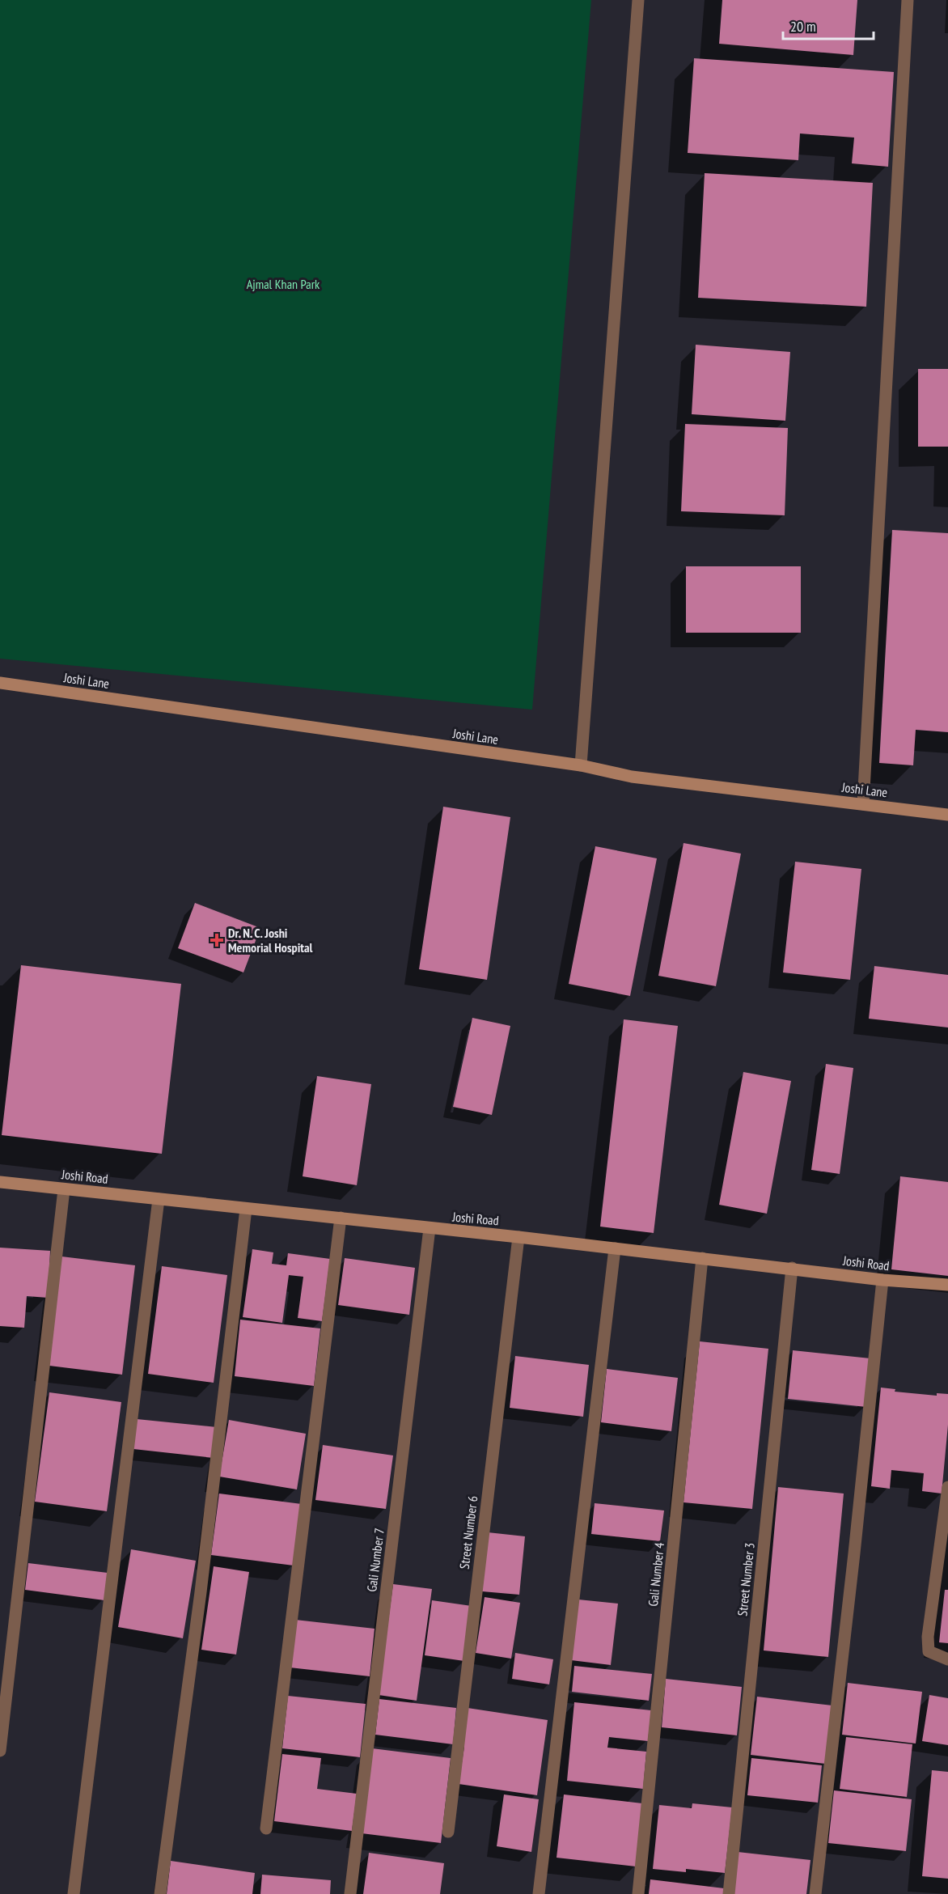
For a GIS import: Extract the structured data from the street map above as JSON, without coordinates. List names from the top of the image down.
{
  "streets": {
    "street": [
      "Joshi Lane",
      "Joshi Road",
      "Street Number 6",
      "Gali Number 7",
      "Gali Number 4",
      "Street Number 3"
    ]
  },
  "crossings": [
    ["Joshi Road", "Street Number 6"],
    ["Joshi Road", "Gali Number 7"],
    ["Joshi Road", "Gali Number 4"],
    ["Joshi Road", "Street Number 3"]
  ],
  "parks": ["Ajmal Khan Park"],
  "places": {
    "health": ["Dr. N. C. Joshi Memorial Hospital"]
  },
  "scale_bar": "20 m"
}
